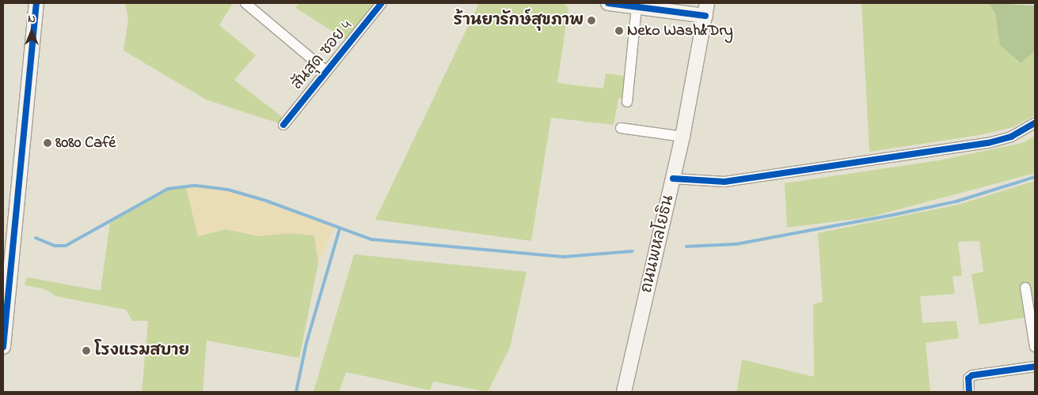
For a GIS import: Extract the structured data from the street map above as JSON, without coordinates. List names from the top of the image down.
{
  "streets": {
    "street": ["สันสุด ซอย 4", "ถนนพหลโยธิน"]
  },
  "places": [
    "ร้านยารักษ์สุขภาพ",
    "Neko Wash&Dry",
    "8080 Café",
    "โรงแรมสบาย"
  ],
  "north": "top"
}
